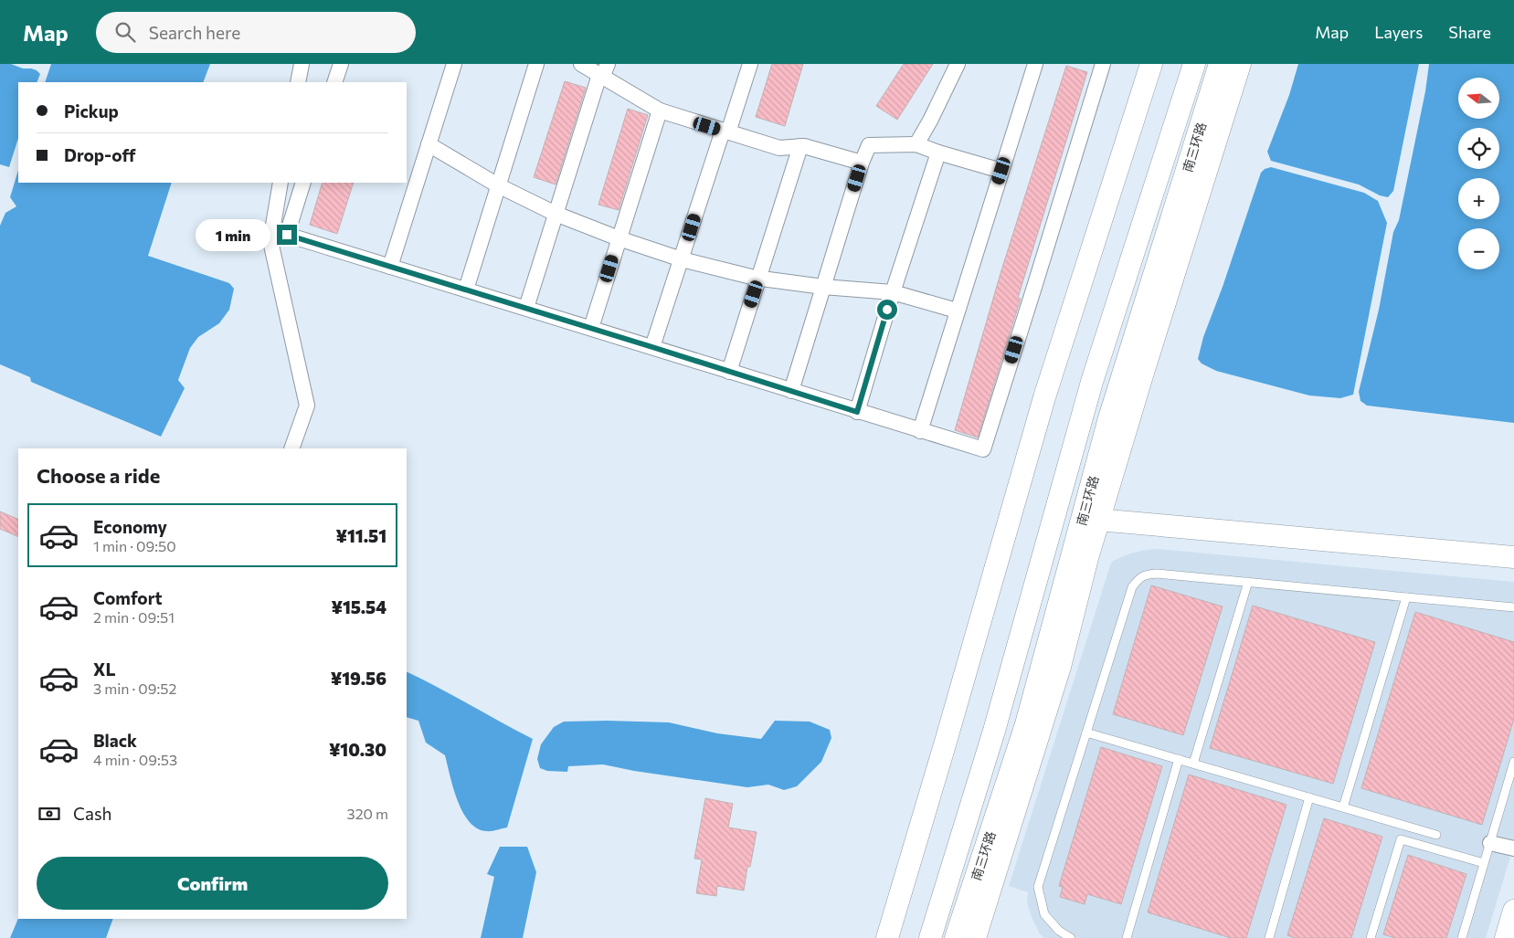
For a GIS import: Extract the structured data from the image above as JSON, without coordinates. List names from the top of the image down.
{
  "streets": {
    "street": ["南三环路"]
  },
  "north": "left",
  "page": {
    "header": "Map",
    "search": "Search here",
    "nav": ["Map", "Layers", "Share"],
    "map_buttons": ["+", "−"],
    "banner": ["Pickup", "Drop-off"],
    "bubble": "1 min",
    "heading": "Choose a ride",
    "list": [
      {
        "name": "Economy",
        "note": "1 min · 09:50",
        "value": "¥11.51"
      },
      {
        "name": "Comfort",
        "note": "2 min · 09:51",
        "value": "¥15.54"
      },
      {
        "name": "XL",
        "note": "3 min · 09:52",
        "value": "¥19.56"
      },
      {
        "name": "Black",
        "note": "4 min · 09:53",
        "value": "¥10.30"
      }
    ],
    "pay": ["Cash", "320 m"],
    "buttons": "Confirm"
  }
}
